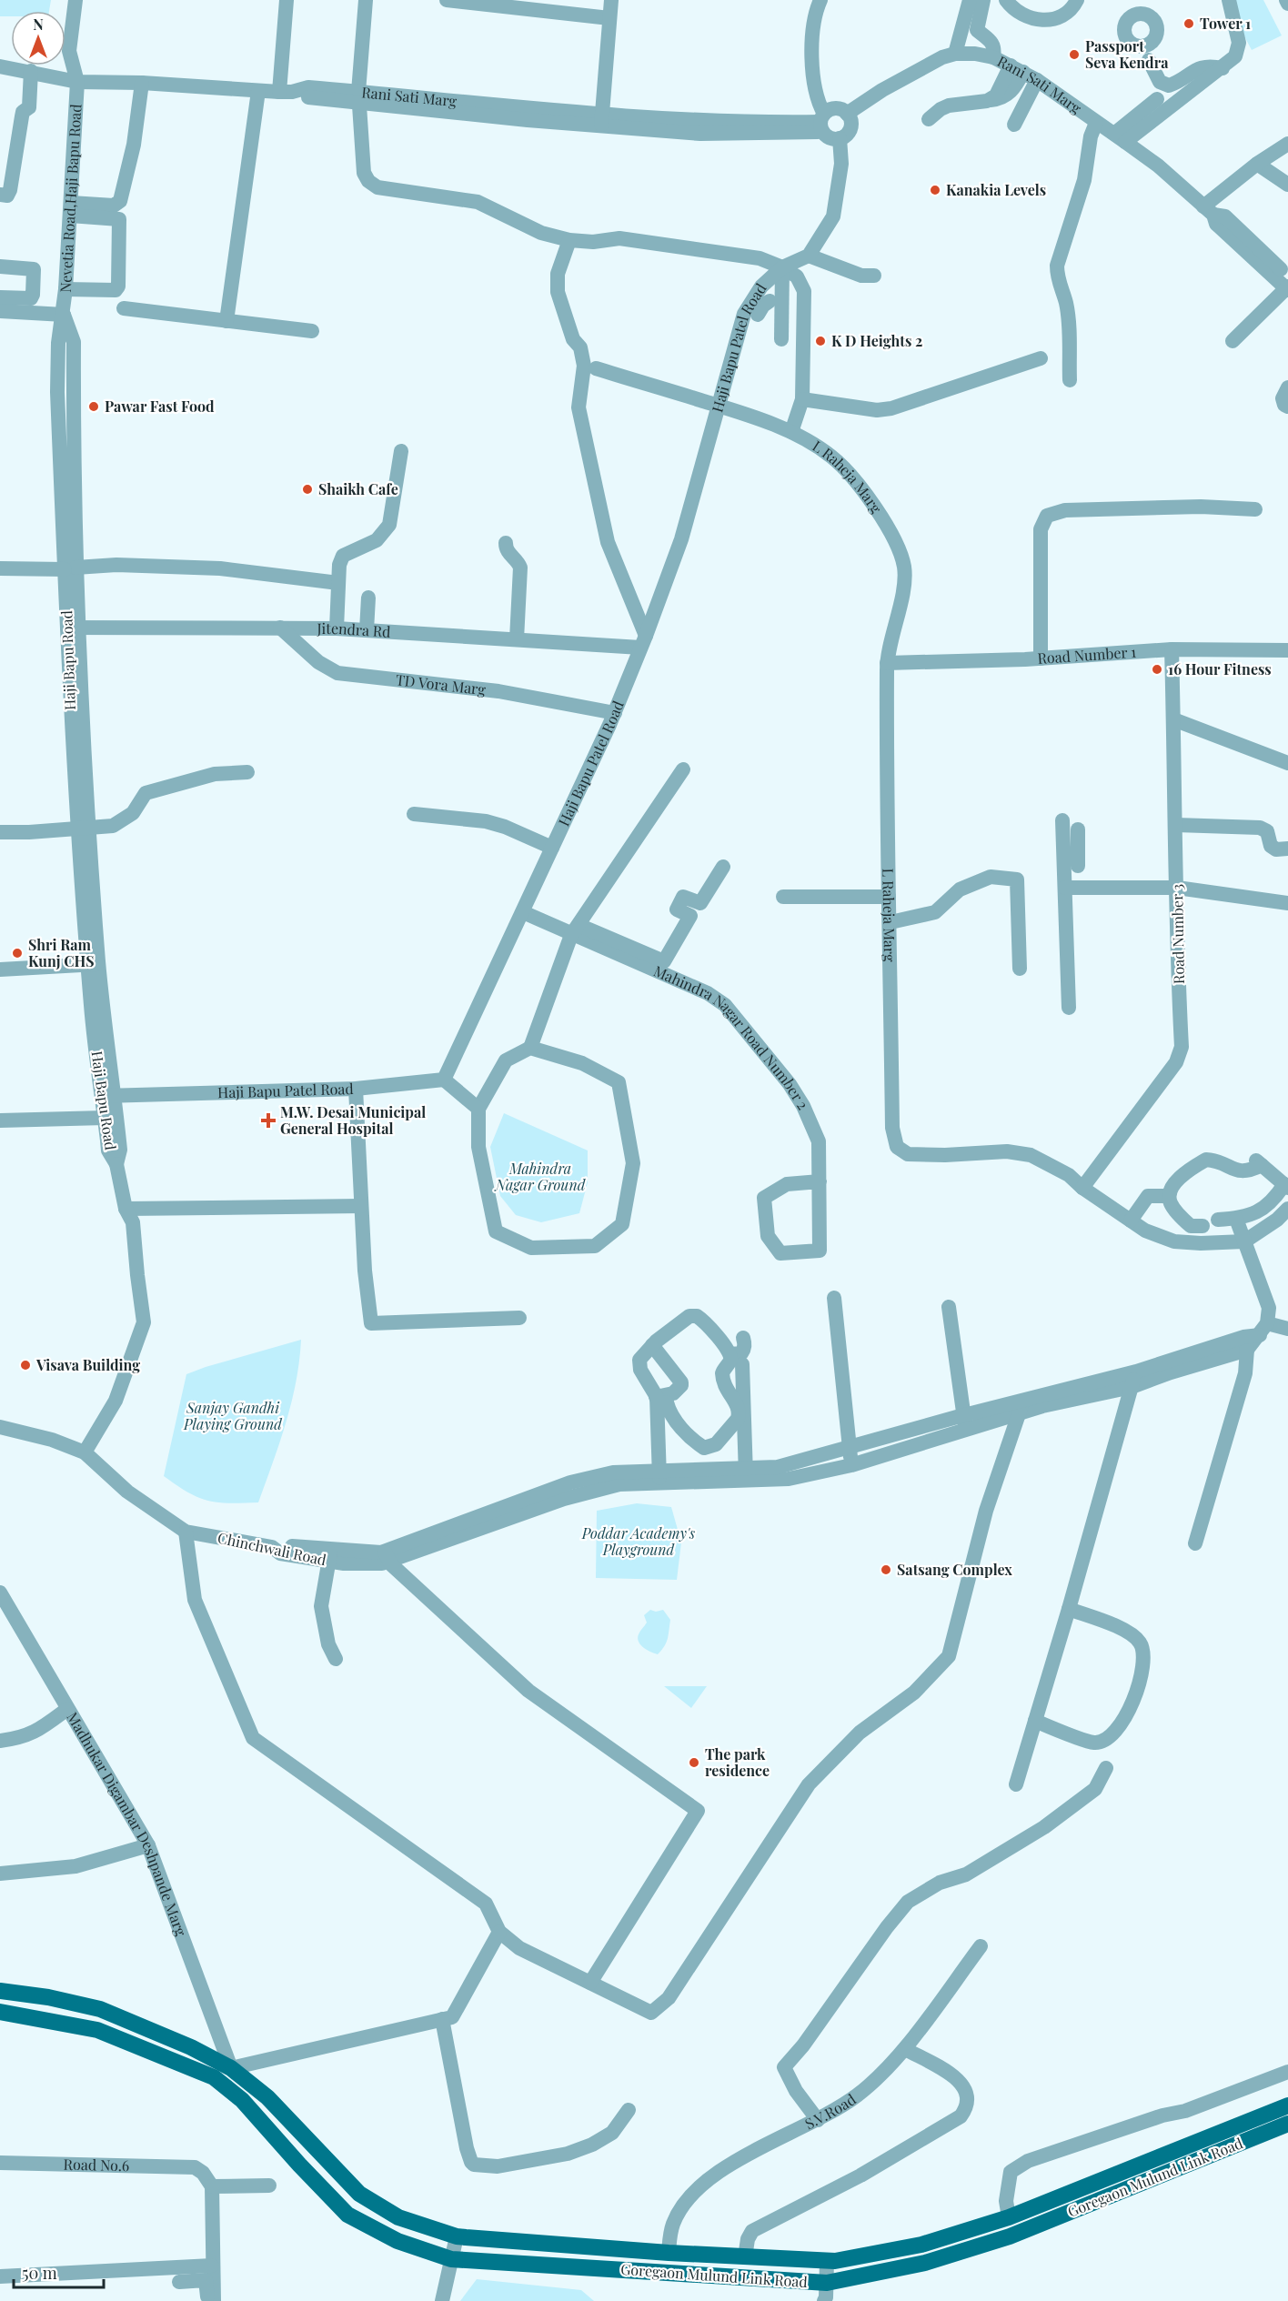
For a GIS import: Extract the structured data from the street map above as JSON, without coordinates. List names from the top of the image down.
{
  "streets": {
    "main road": ["Goregaon Mulund Link Road"],
    "street": [
      "Rani Sati Marg",
      "Nevetia Road,Haji Bapu Road",
      "Haji Bapu Patel Road",
      "L Raheja Marg",
      "Jitendra Rd",
      "Road Number 1",
      "Haji Bapu Road",
      "TD Vora Marg",
      "Road Number 3",
      "Mahindra Nagar Road Number 2",
      "Chinchwali Road",
      "Madhukar Digambar Deshpande Marg",
      "S.V.Road",
      "Road No.6"
    ]
  },
  "crossings": [
    ["Rani Sati Marg", "Nevetia Road,Haji Bapu Road"],
    ["Nevetia Road,Haji Bapu Road", "Haji Bapu Road"],
    ["Haji Bapu Patel Road", "L Raheja Marg"],
    ["Haji Bapu Patel Road", "Jitendra Rd"],
    ["Haji Bapu Patel Road", "Haji Bapu Road"],
    ["Haji Bapu Patel Road", "TD Vora Marg"],
    ["Haji Bapu Patel Road", "Mahindra Nagar Road Number 2"],
    ["L Raheja Marg", "Road Number 1"],
    ["L Raheja Marg", "Road Number 3"],
    ["Jitendra Rd", "Haji Bapu Road"],
    ["Jitendra Rd", "TD Vora Marg"],
    ["Road Number 1", "Road Number 3"],
    ["Madhukar Digambar Deshpande Marg", "Goregaon Mulund Link Road"],
    ["S.V.Road", "Goregaon Mulund Link Road"]
  ],
  "parks": ["Mahindra Nagar Ground", "Sanjay Gandhi Playing Ground", "Poddar Academy's Playground"],
  "places": {
    "other": [
      "Tower 1",
      "Passport Seva Kendra",
      "Kanakia Levels",
      "K D Heights 2",
      "Pawar Fast Food",
      "Shaikh Cafe",
      "16 Hour Fitness",
      "Shri Ram Kunj CHS",
      "Visava Building",
      "Satsang Complex",
      "The park residence"
    ],
    "health": ["M.W. Desai Municipal General Hospital"]
  },
  "scale_bar": "50 m",
  "north": "top"
}
